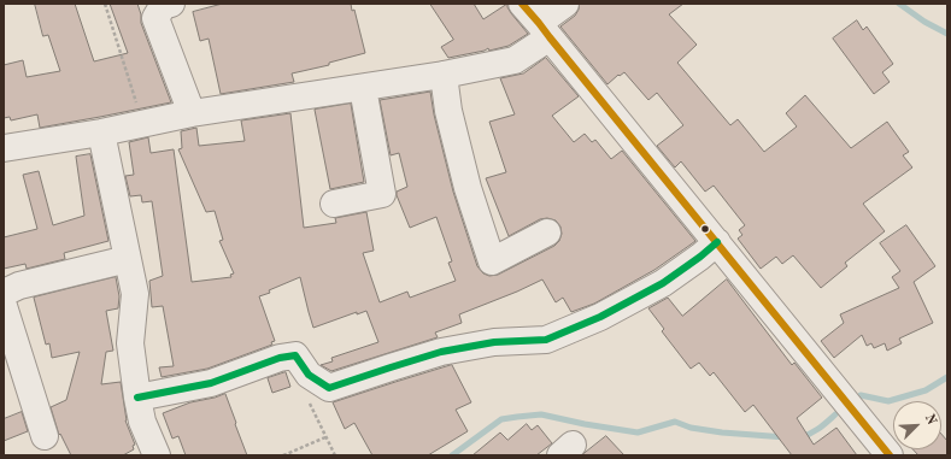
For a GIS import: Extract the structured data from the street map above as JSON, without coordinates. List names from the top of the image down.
{
  "north": "top right"
}
